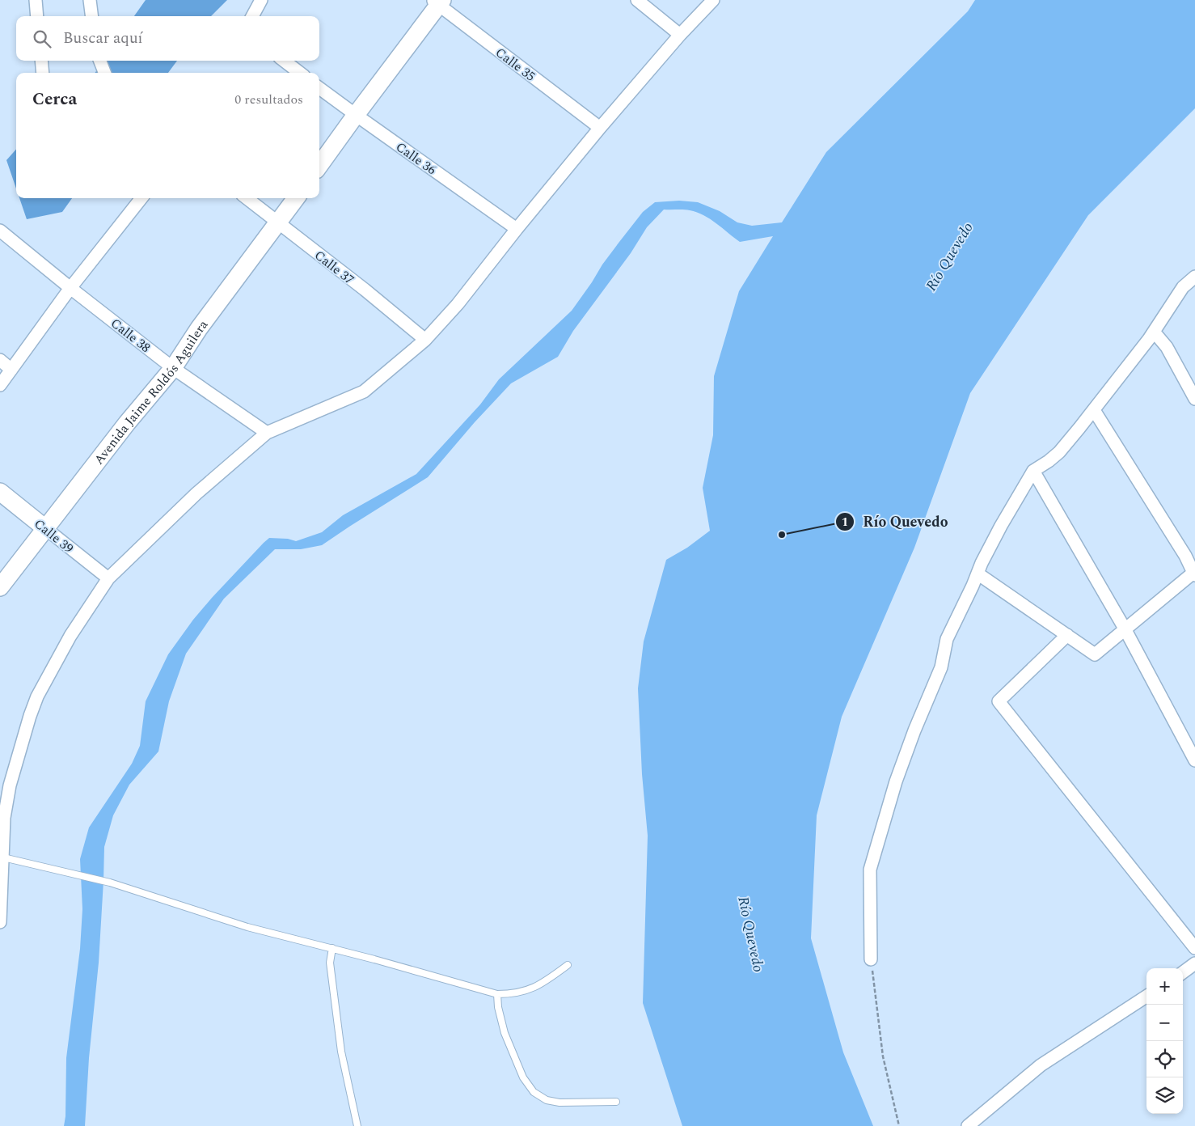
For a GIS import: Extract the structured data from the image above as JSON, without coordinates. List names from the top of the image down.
{
  "streets": {
    "main road": ["Avenida Jaime Roldós Aguilera", "Calle 39"],
    "street": [
      "Calle 35",
      "Calle 36",
      "Calle 37",
      "Calle 38"
    ]
  },
  "crossings": [
    ["Calle 37", "Avenida Jaime Roldós Aguilera"],
    ["Calle 38", "Avenida Jaime Roldós Aguilera"],
    ["Avenida Jaime Roldós Aguilera", "Calle 39"]
  ],
  "water": ["Río Quevedo"],
  "places": ["Río Quevedo"],
  "page": {
    "search": "Buscar aquí",
    "heading": ["Cerca", "0 resultados"],
    "map_buttons": ["+", "−"]
  }
}
